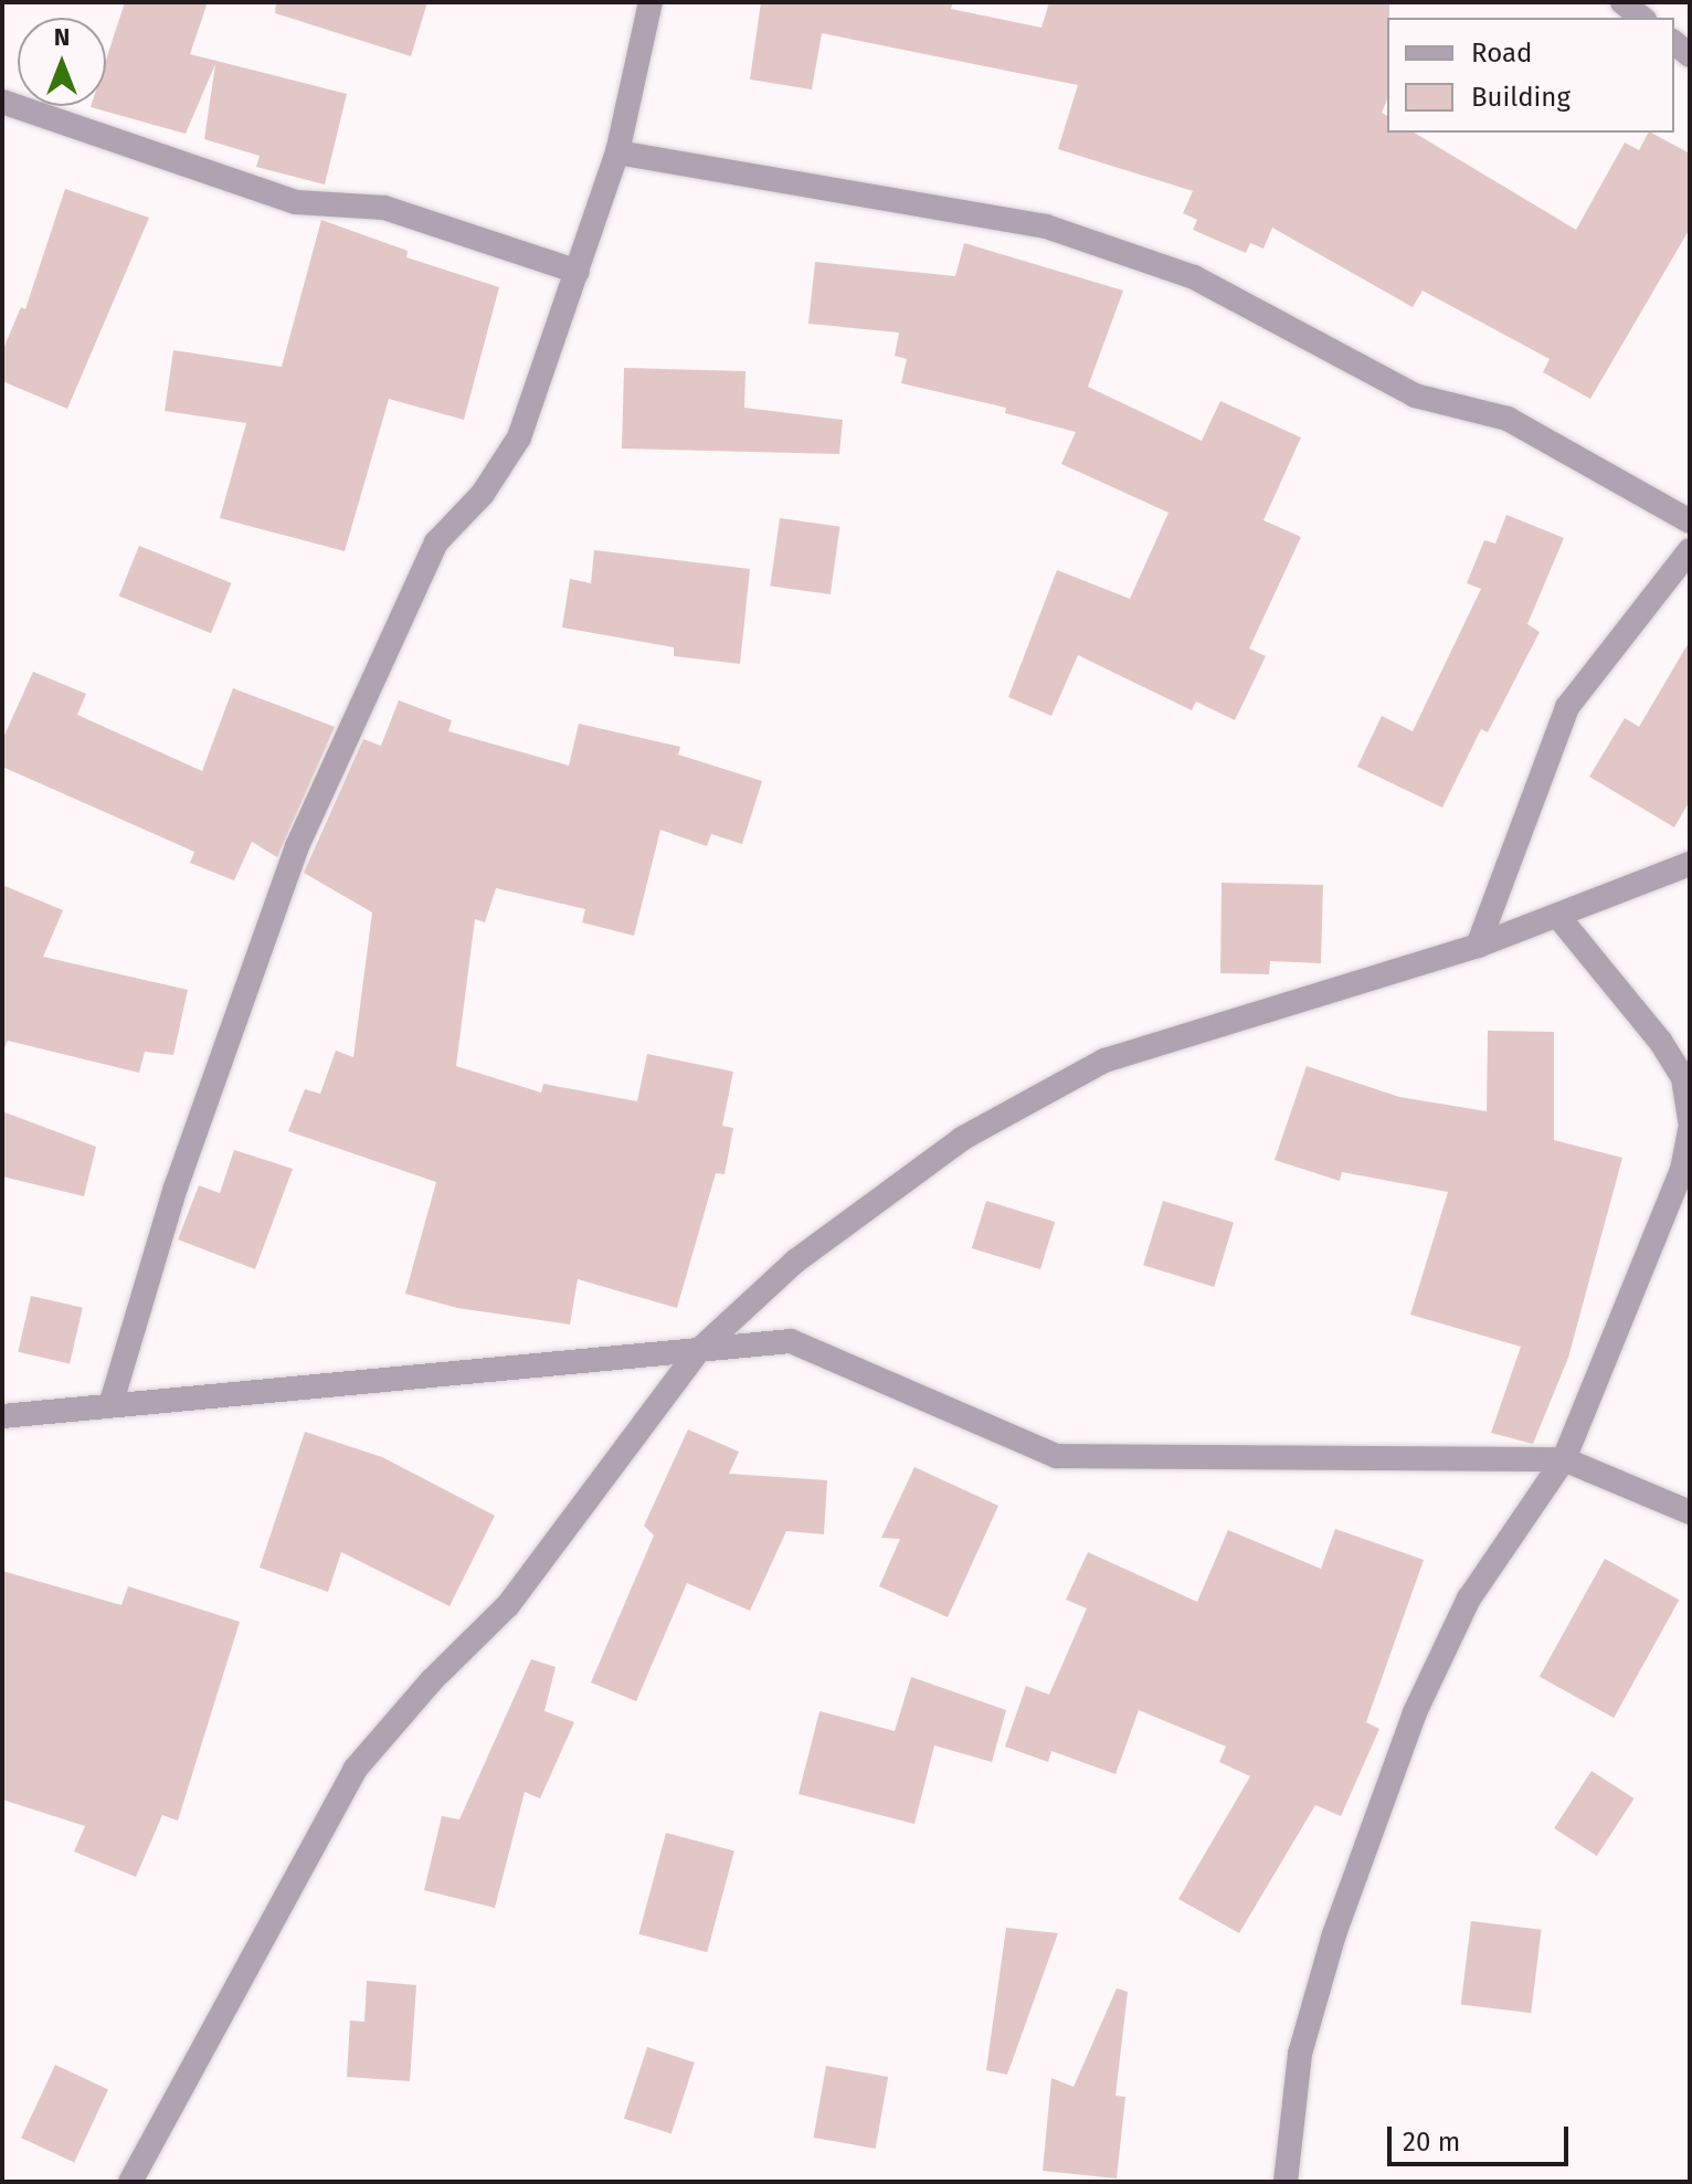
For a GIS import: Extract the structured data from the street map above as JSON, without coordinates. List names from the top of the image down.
{
  "legend": ["Road", "Building"],
  "scale_bar": "20 m",
  "north": "top"
}
